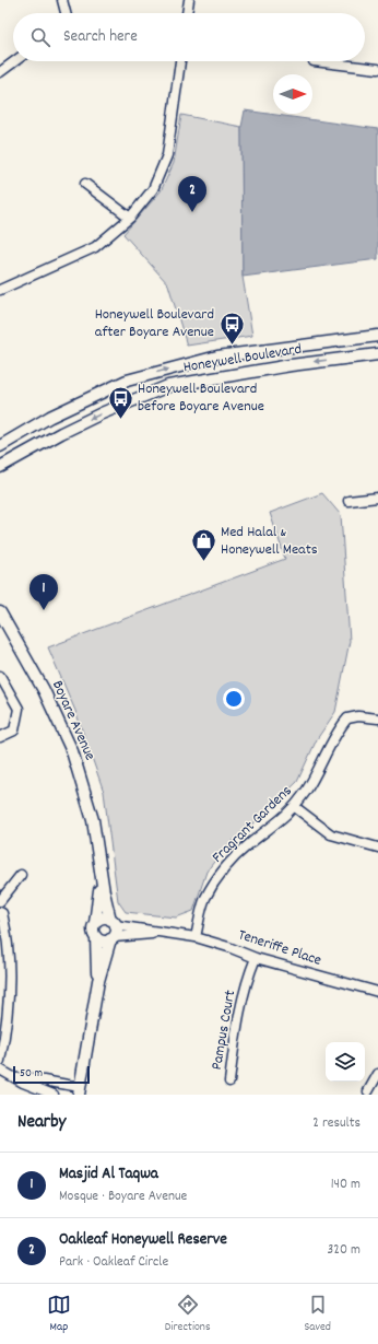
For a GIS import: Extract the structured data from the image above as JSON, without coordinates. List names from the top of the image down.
{
  "streets": {
    "street": [
      "Honeywell Boulevard",
      "Boyare Avenue",
      "Fragrant Gardens",
      "Teneriffe Place",
      "Pampus Court"
    ]
  },
  "crossings": [
    ["Boyare Avenue", "Teneriffe Place"],
    ["Fragrant Gardens", "Teneriffe Place"],
    ["Teneriffe Place", "Pampus Court"]
  ],
  "places": {
    "bus stop": ["Honeywell Boulevard after Boyare Avenue", "Honeywell Boulevard before Boyare Avenue"],
    "shop": ["Med Halal & Honeywell Meats"]
  },
  "scale_bar": "50 m",
  "north": "right",
  "page": {
    "search": "Search here",
    "pins": ["2", "1"],
    "scale": "50 m",
    "heading": ["Nearby", "2 results"],
    "list": [
      {
        "mark": "1",
        "name": "Masjid Al Taqwa",
        "note": "Mosque · Boyare Avenue",
        "value": "140 m"
      },
      {
        "mark": "2",
        "name": "Oakleaf Honeywell Reserve",
        "note": "Park · Oakleaf Circle",
        "value": "320 m"
      }
    ],
    "nav": ["Map", "Directions", "Saved"]
  }
}
